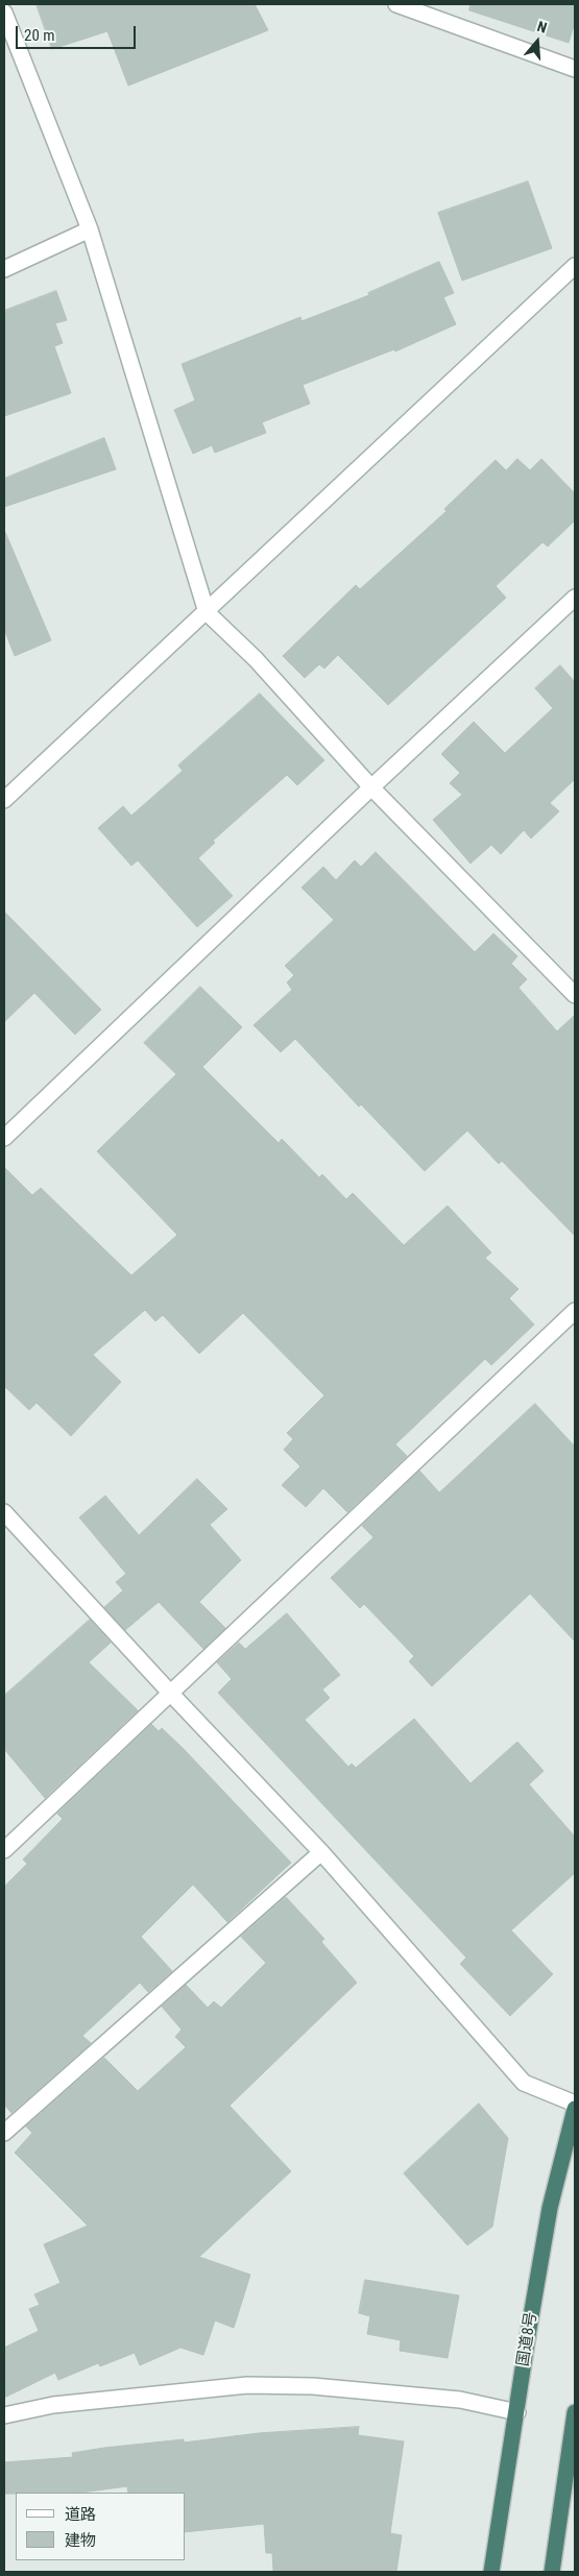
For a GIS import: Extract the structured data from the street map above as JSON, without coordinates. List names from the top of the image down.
{
  "streets": {
    "highway": ["国道8号"]
  },
  "legend": ["道路", "建物"],
  "scale_bar": "20 m",
  "north": "top"
}
